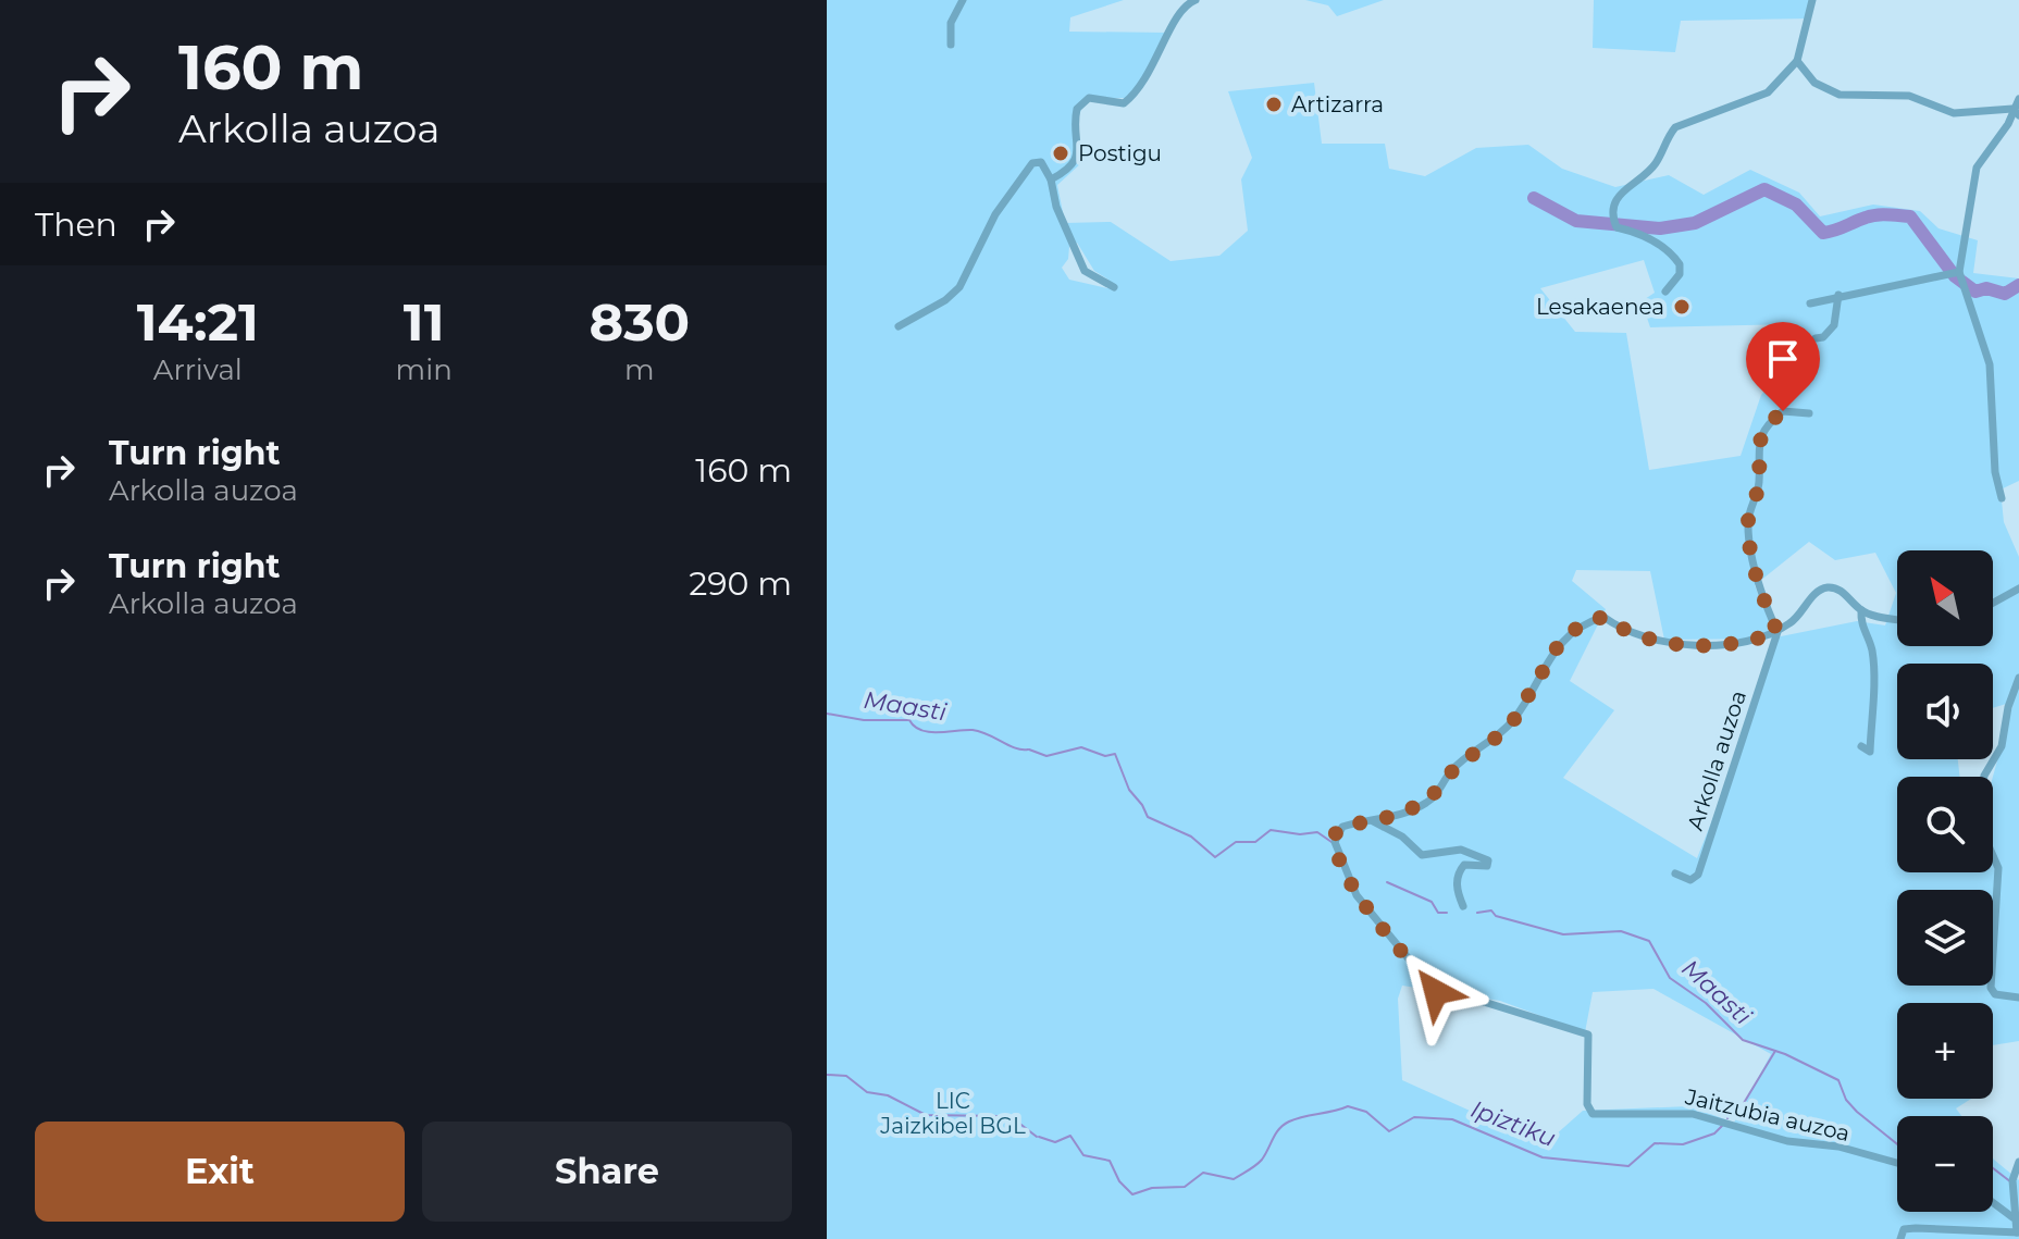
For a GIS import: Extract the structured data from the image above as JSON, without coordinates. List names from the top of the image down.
{
  "streets": {
    "street": ["Arkolla auzoa", "Jaitzubia auzoa"]
  },
  "crossings": [
    ["Arkolla auzoa", "Jaitzubia auzoa"]
  ],
  "water": ["Maasti", "Ipiztiku"],
  "parks": ["LIC Jaizkibel BGL"],
  "places": ["Artizarra", "Postigu", "Lesakaenea"],
  "north": "top left",
  "page": {
    "turn": ["160 m", "Arkolla auzoa"],
    "then": "Then",
    "eta": [
      "14:21",
      "Arrival",
      "11",
      "min",
      "830",
      "m"
    ],
    "list": [
      {
        "name": "Turn right",
        "note": "Arkolla auzoa",
        "value": "160 m"
      },
      {
        "name": "Turn right",
        "note": "Arkolla auzoa",
        "value": "290 m"
      }
    ],
    "map_buttons": ["+", "−"],
    "buttons": ["Exit", "Share"]
  }
}
